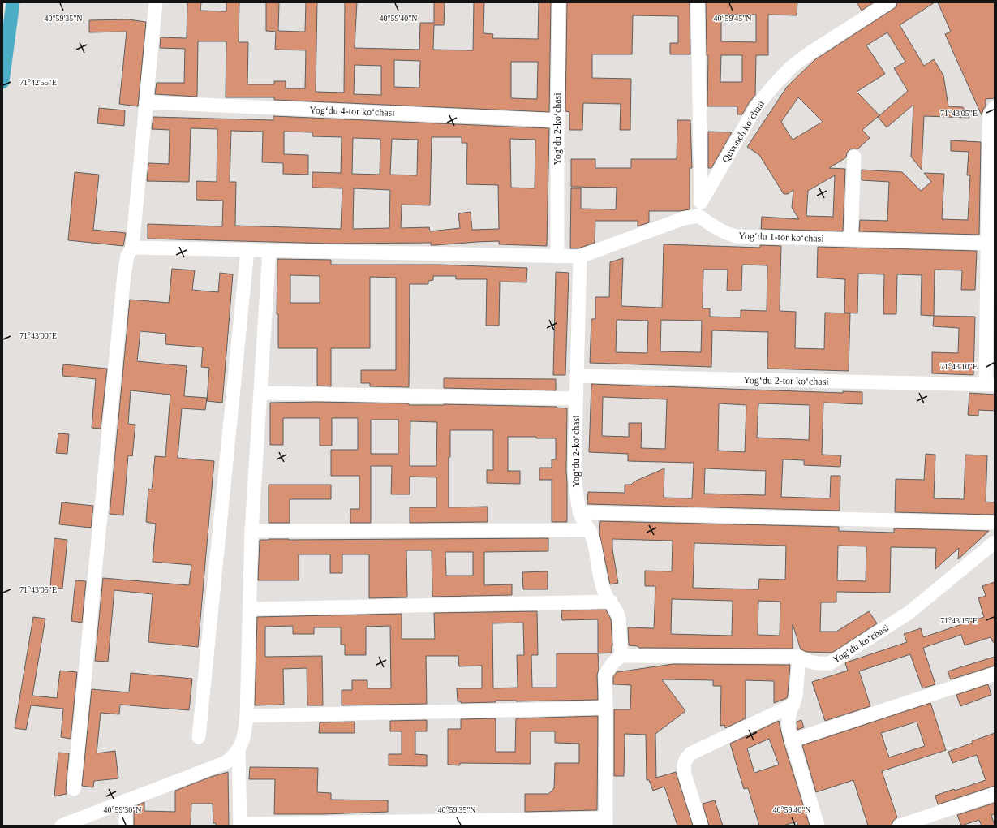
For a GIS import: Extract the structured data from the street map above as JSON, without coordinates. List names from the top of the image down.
{
  "streets": {
    "street": [
      "Yogʻdu 4-tor koʻchasi",
      "Yogʻdu 2-koʻchasi",
      "Quvonch koʻchasi",
      "Yogʻdu 1-tor koʻchasi",
      "Yogʻdu 2-tor koʻchasi",
      "Yogʻdu koʻchasi"
    ]
  },
  "crossings": [
    ["Yogʻdu 4-tor koʻchasi", "Yogʻdu 2-koʻchasi"],
    ["Yogʻdu 2-koʻchasi", "Yogʻdu 2-tor koʻchasi"],
    ["Yogʻdu 2-koʻchasi", "Yogʻdu koʻchasi"]
  ],
  "coordinates": [
    "40°59'35\"N",
    "40°59'40\"N",
    "40°59'45\"N",
    "71°42'55\"E",
    "71°43'05\"E",
    "71°43'00\"E",
    "71°43'10\"E",
    "71°43'15\"E",
    "40°59'30\"N"
  ]
}
